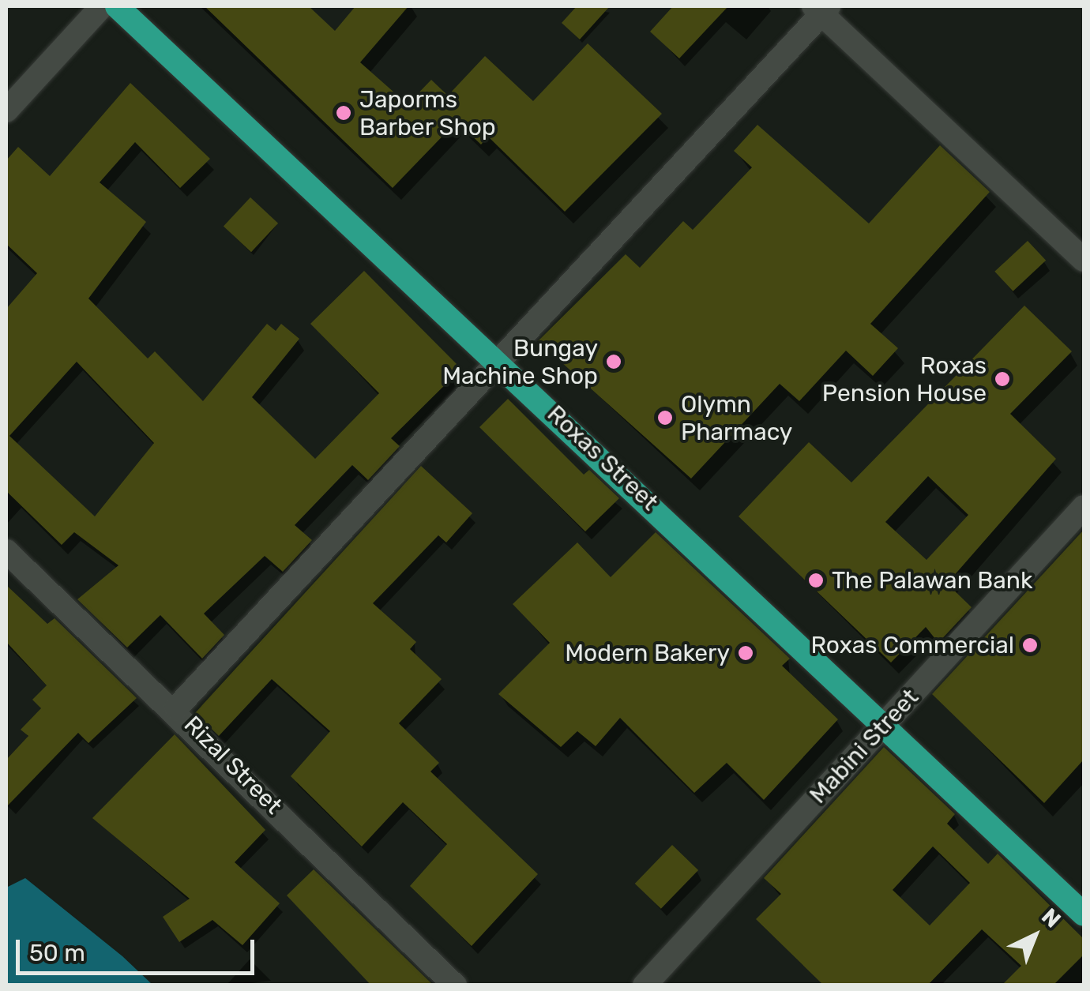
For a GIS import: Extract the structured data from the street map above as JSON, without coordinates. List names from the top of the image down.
{
  "streets": {
    "main road": ["Roxas Street"],
    "street": ["Mabini Street", "Rizal Street"]
  },
  "crossings": [
    ["Roxas Street", "Mabini Street"]
  ],
  "places": [
    "Japorms Barber Shop",
    "Bungay Machine Shop",
    "Roxas Pension House",
    "Olymn Pharmacy",
    "The Palawan Bank",
    "Roxas Commercial",
    "Modern Bakery"
  ],
  "scale_bar": "50 m",
  "north": "top right"
}
